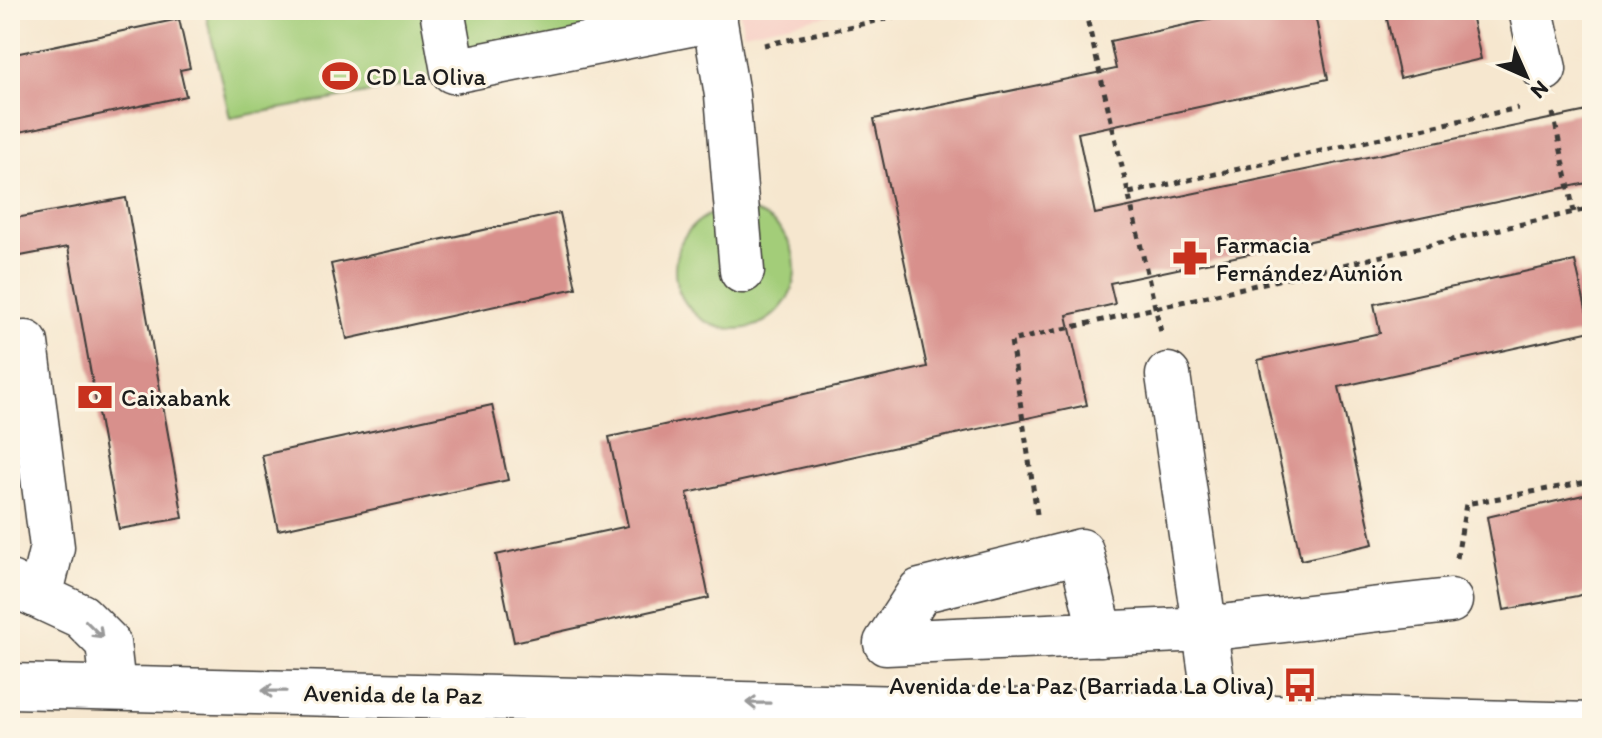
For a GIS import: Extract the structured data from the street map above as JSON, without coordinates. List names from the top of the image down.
{
  "streets": {
    "street": ["Avenida de la Paz"]
  },
  "one_way": ["Avenida de la Paz"],
  "places": {
    "sports": ["CD La Oliva"],
    "pharmacy": ["Farmacia Fernández Aunión"],
    "bank": ["Caixabank"],
    "bus stop": ["Avenida de La Paz (Barriada La Oliva)"]
  },
  "north": "bottom right"
}
